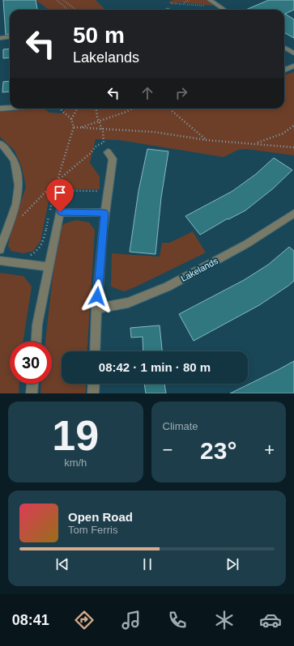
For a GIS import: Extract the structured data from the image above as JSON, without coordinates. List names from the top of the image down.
{
  "streets": {
    "street": ["Lakelands"]
  },
  "page": {
    "turn": ["50 m", "Lakelands"],
    "limit": "30",
    "trip": "08:42 · 1 min · 80 m",
    "tile": [
      ["19", "km/h"],
      "Climate"
    ],
    "heat": ["−", "23°", "+"],
    "song": ["Open Road", "Tom Ferris"],
    "tabs": "08:41"
  }
}
